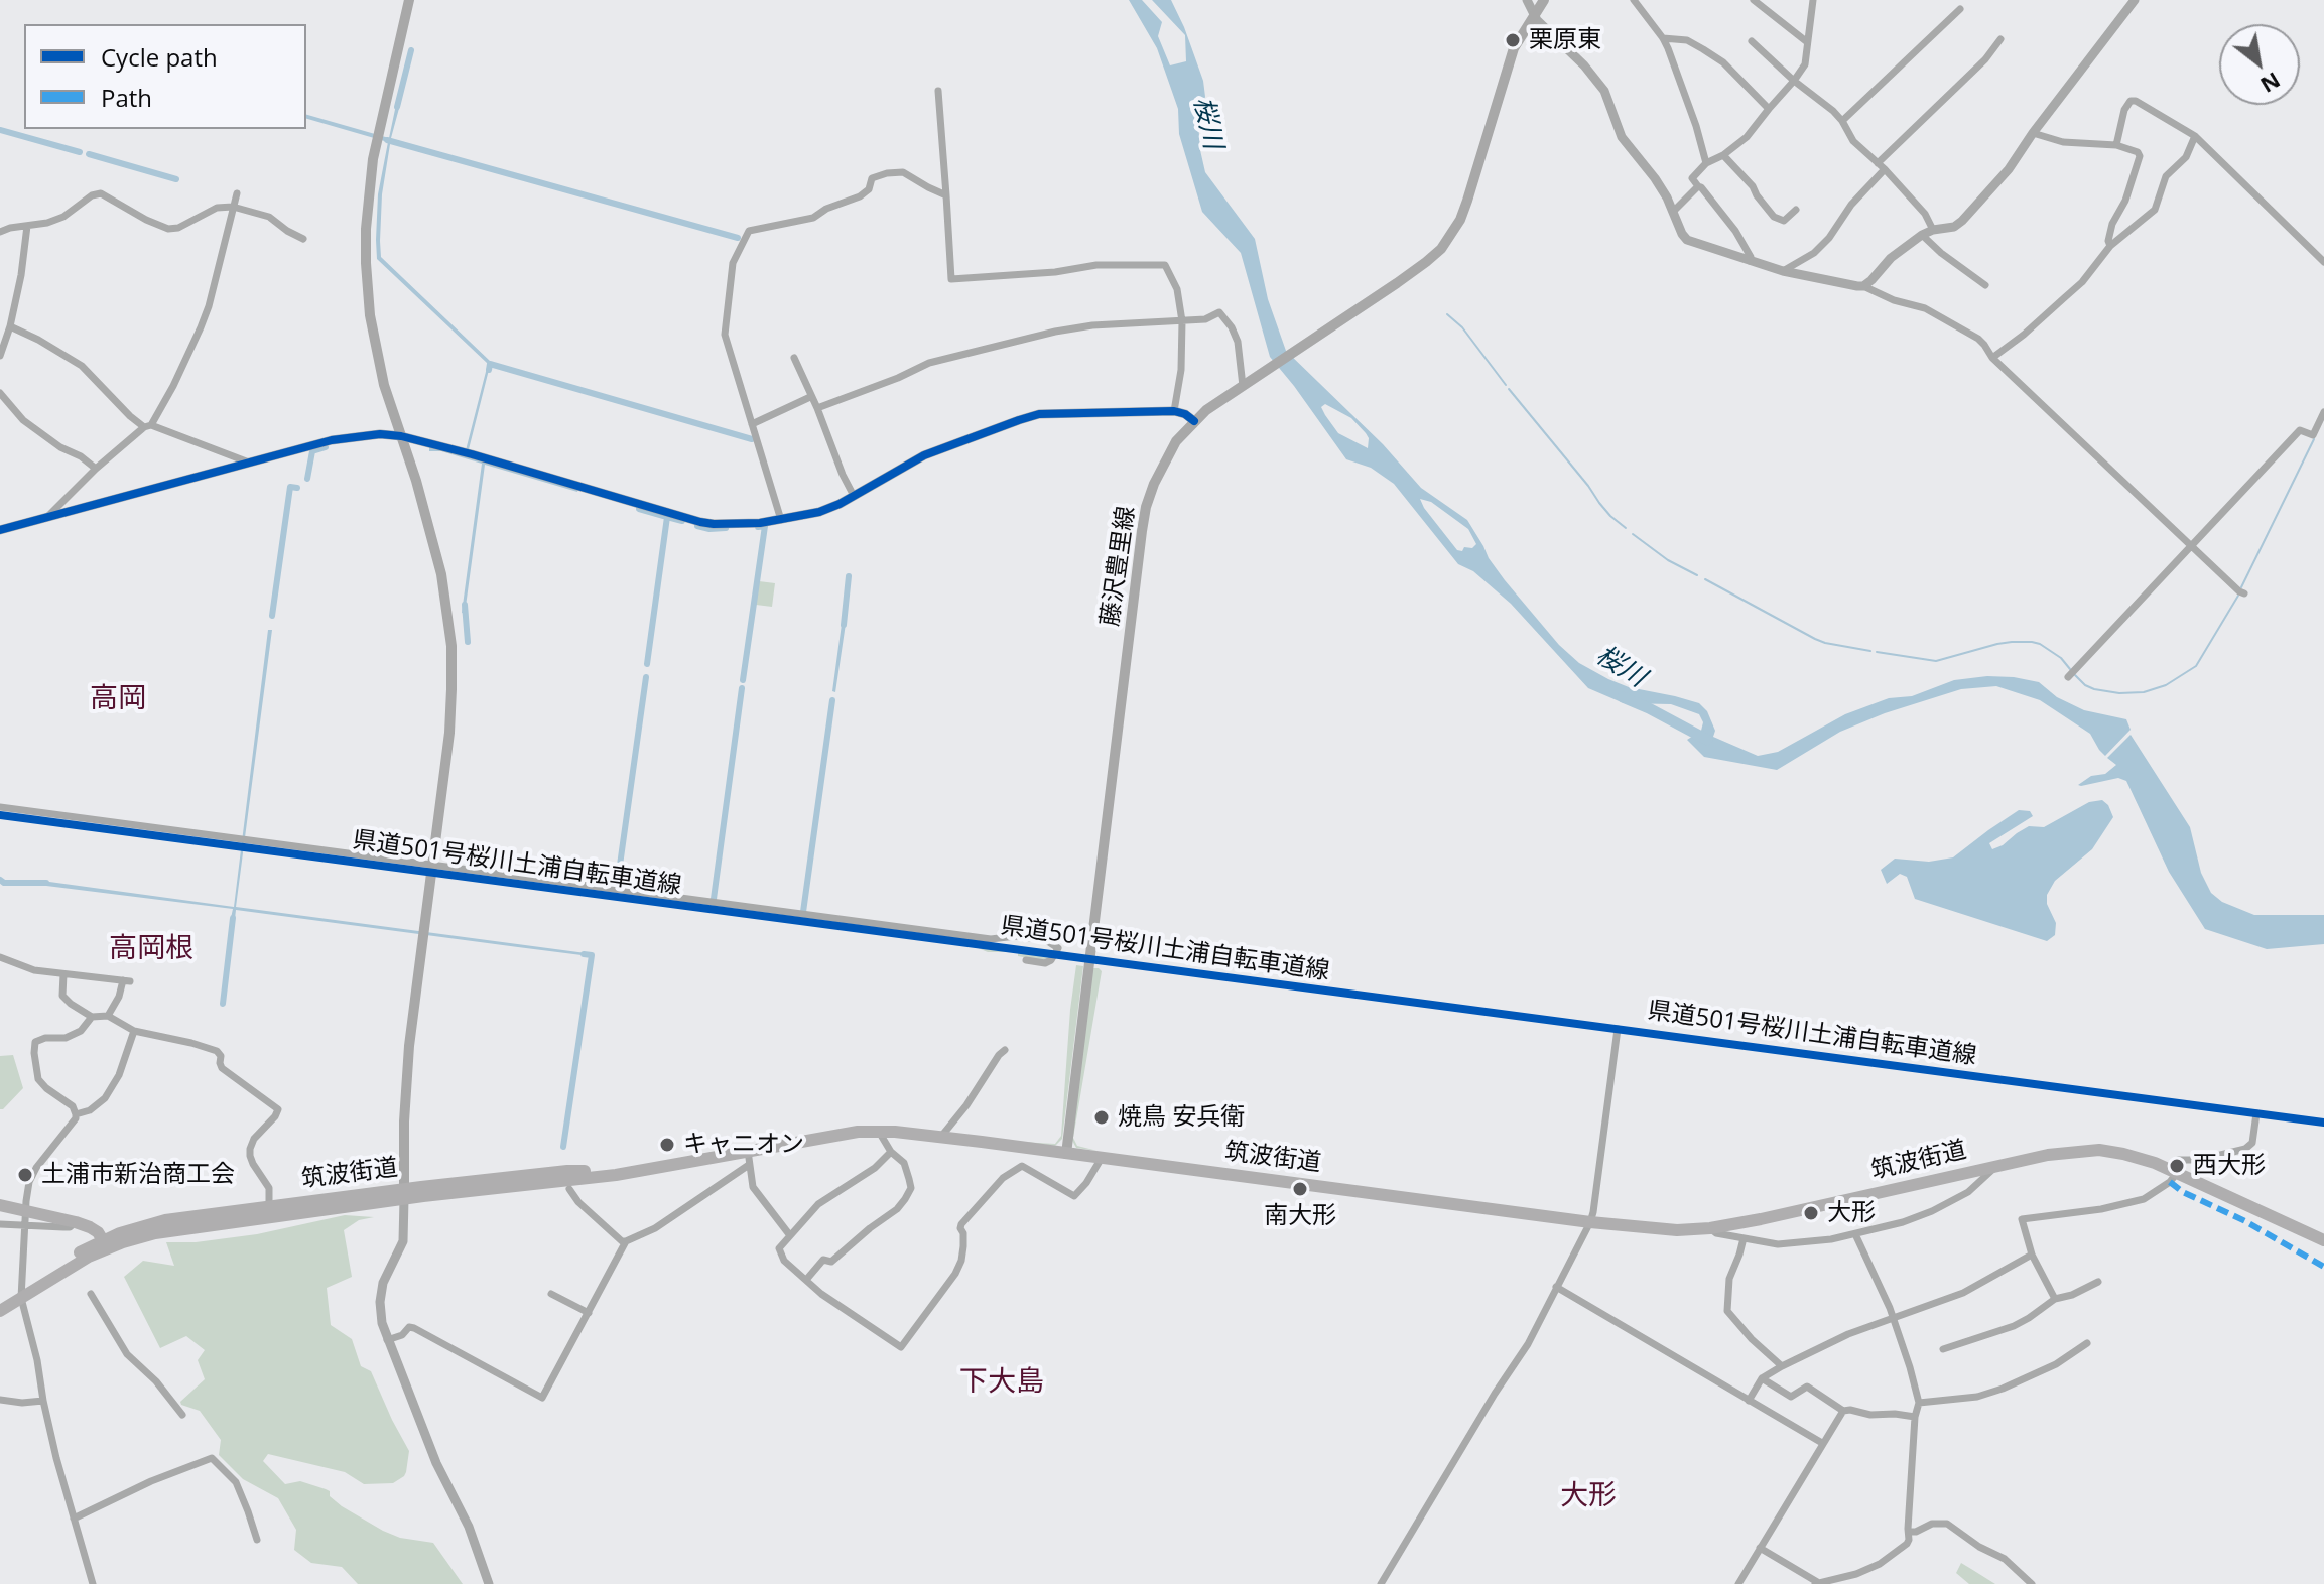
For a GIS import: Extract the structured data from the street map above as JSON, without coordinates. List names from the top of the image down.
{
  "streets": {
    "highway": ["筑波街道"],
    "main road": ["藤沢豊里線"],
    "cycle path": ["県道501号桜川土浦自転車道線"]
  },
  "crossings": [
    ["藤沢豊里線", "筑波街道"]
  ],
  "districts": [
    "高岡",
    "高岡根",
    "下大島",
    "大形"
  ],
  "water": ["桜川"],
  "places": [
    "栗原東",
    "焼鳥 安兵衛",
    "キャニオン",
    "西大形",
    "土浦市新治商工会",
    "南大形",
    "大形"
  ],
  "legend": ["Cycle path", "Path"],
  "north": "bottom right"
}
